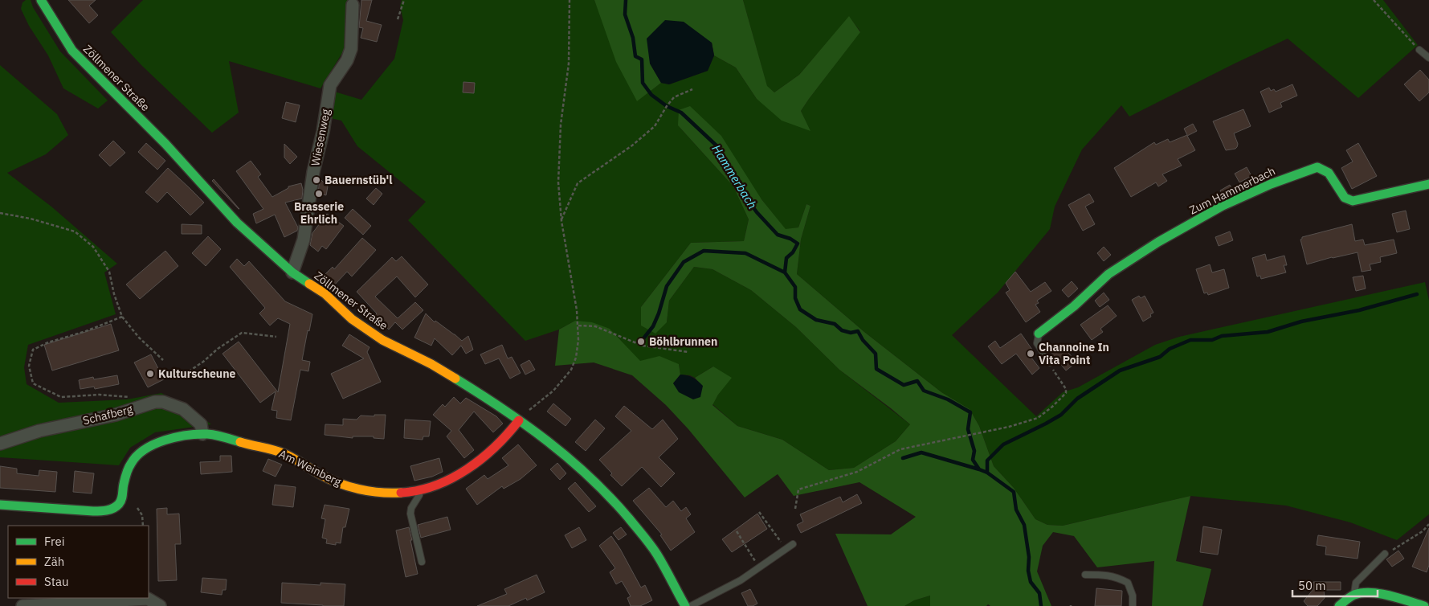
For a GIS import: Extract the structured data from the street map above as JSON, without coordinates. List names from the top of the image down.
{
  "streets": {
    "street": [
      "Zöllmener Straße",
      "Wiesenweg",
      "Zum Hammerbach",
      "Schafberg",
      "Am Weinberg"
    ]
  },
  "crossings": [
    ["Zöllmener Straße", "Wiesenweg"],
    ["Zöllmener Straße", "Am Weinberg"],
    ["Schafberg", "Am Weinberg"]
  ],
  "water": ["Hammerbach"],
  "places": [
    "Bauernstüb'l",
    "Brasserie Ehrlich",
    "Böhlbrunnen",
    "Channoine In Vita Point",
    "Kulturscheune"
  ],
  "legend": ["Frei", "Zäh", "Stau"],
  "scale_bar": "50 m"
}
